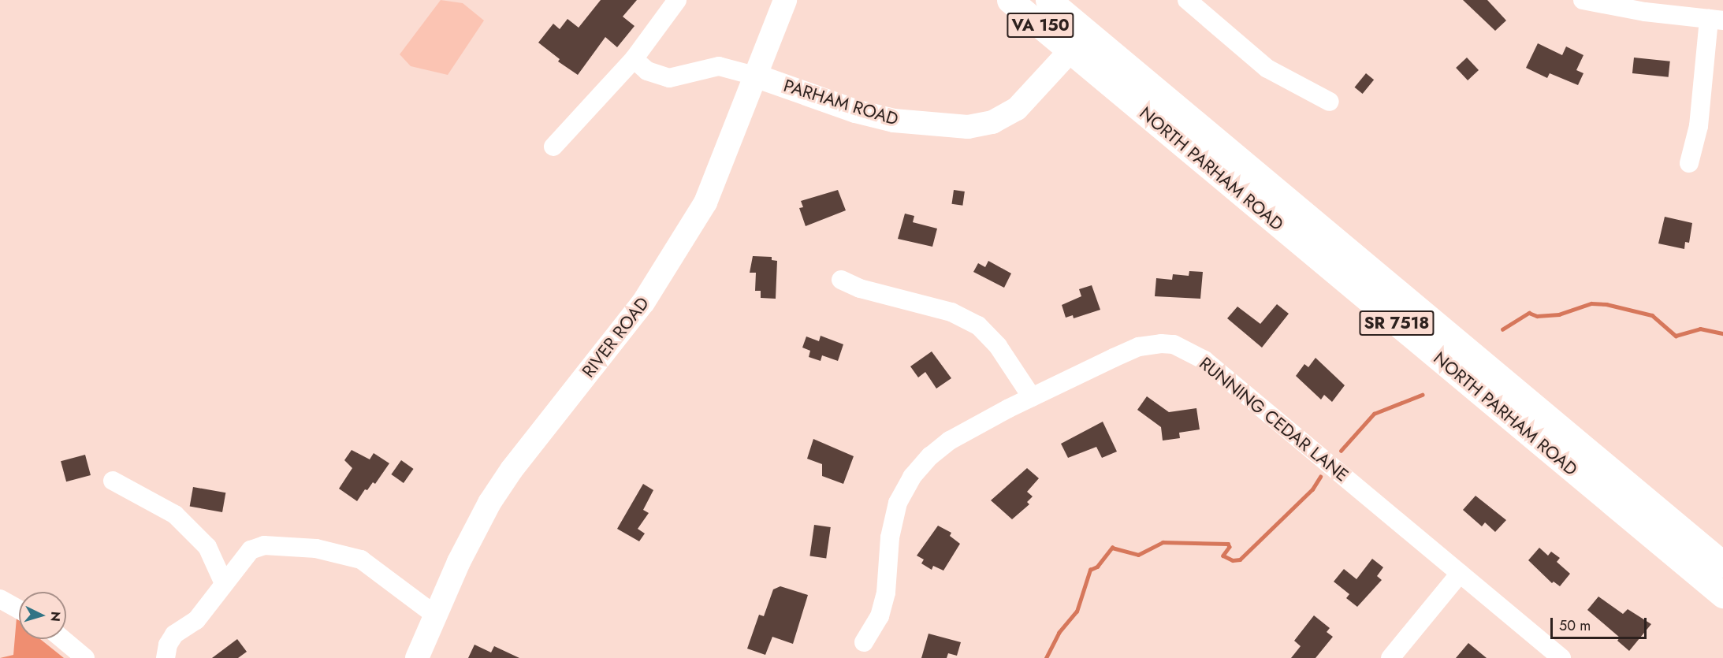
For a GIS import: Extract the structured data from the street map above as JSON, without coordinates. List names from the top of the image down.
{
  "streets": {
    "highway": ["VA 150", "NORTH PARHAM ROAD", "SR 7518"],
    "main road": ["PARHAM ROAD", "RIVER ROAD"],
    "street": ["RUNNING CEDAR LANE"]
  },
  "crossings": [
    ["VA 150", "PARHAM ROAD"],
    ["VA 150", "NORTH PARHAM ROAD"],
    ["PARHAM ROAD", "NORTH PARHAM ROAD"],
    ["PARHAM ROAD", "RIVER ROAD"]
  ],
  "scale_bar": "50 m",
  "north": "right"
}
